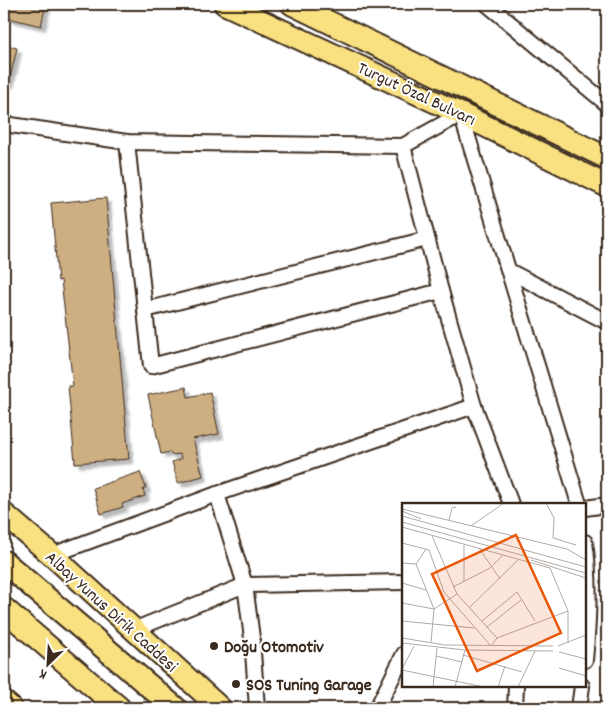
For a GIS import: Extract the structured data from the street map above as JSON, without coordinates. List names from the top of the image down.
{
  "streets": {
    "main road": ["Turgut Özal Bulvarı", "Albay Yunus Dirik Caddesi"]
  },
  "places": ["Doğu Otomotiv", "SOS Tuning Garage"],
  "north": "bottom left"
}
